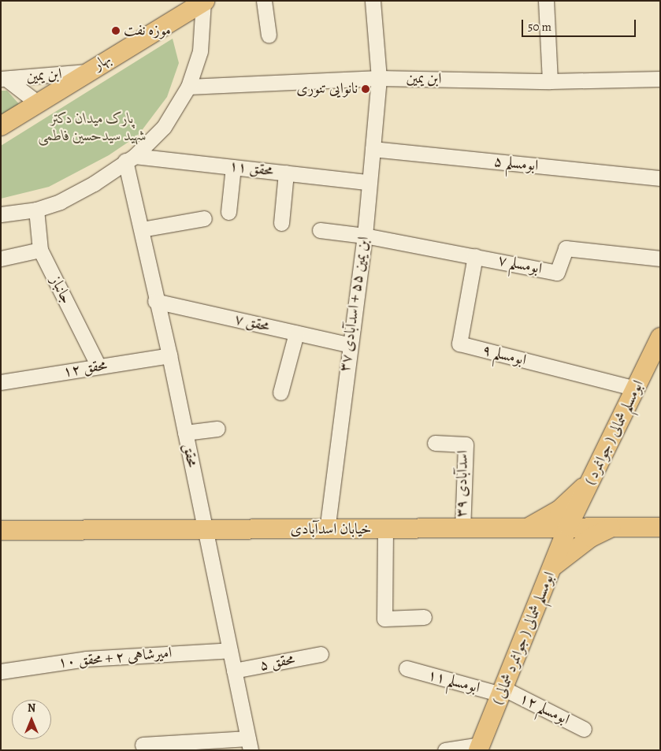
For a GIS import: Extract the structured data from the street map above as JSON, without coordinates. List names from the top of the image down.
{
  "streets": {
    "main road": [
      "بهار",
      "ابومسلم شمالی ( جوانمرد )",
      "خیابان اسدآبادی",
      "ابومسلم شمالی ( جوانمرد شمالی )"
    ],
    "street": [
      "ابن یمین",
      "ابومسلم ۵",
      "محقق ۱۱",
      "ابومسلم ۷",
      "جانباز",
      "ابن یمین ۵۵ + اسدآبادی ۳۷",
      "محقق ۷",
      "ابومسلم ۹",
      "محقق ۱۲",
      "محقق",
      "اسدآبادی ۳۹",
      "امیرشاهی ۲ + محقق ۱۰",
      "محقق ۵",
      "ابومسلم ۱۱",
      "ابومسلم ۱۲"
    ]
  },
  "crossings": [
    ["بهار", "ابن یمین"],
    ["ابن یمین", "ابن یمین ۵۵ + اسدآبادی ۳۷"],
    ["ابومسلم ۵", "ابن یمین ۵۵ + اسدآبادی ۳۷"],
    ["محقق ۱۱", "ابن یمین ۵۵ + اسدآبادی ۳۷"],
    ["محقق ۱۱", "محقق"],
    ["ابومسلم ۷", "ابن یمین ۵۵ + اسدآبادی ۳۷"],
    ["ابومسلم ۷", "ابومسلم ۹"],
    ["جانباز", "محقق ۱۲"],
    ["ابن یمین ۵۵ + اسدآبادی ۳۷", "محقق ۷"],
    ["ابن یمین ۵۵ + اسدآبادی ۳۷", "خیابان اسدآبادی"],
    ["محقق ۷", "محقق"],
    ["ابومسلم ۹", "ابومسلم شمالی ( جوانمرد )"],
    ["محقق ۱۲", "محقق"],
    ["ابومسلم شمالی ( جوانمرد )", "خیابان اسدآبادی"],
    ["ابومسلم شمالی ( جوانمرد )", "ابومسلم شمالی ( جوانمرد شمالی )"],
    ["محقق", "خیابان اسدآبادی"],
    ["محقق", "امیرشاهی ۲ + محقق ۱۰"],
    ["محقق", "محقق ۵"],
    ["اسدآبادی ۳۹", "خیابان اسدآبادی"],
    ["خیابان اسدآبادی", "ابومسلم شمالی ( جوانمرد شمالی )"],
    ["ابومسلم شمالی ( جوانمرد شمالی )", "ابومسلم ۱۱"],
    ["ابومسلم شمالی ( جوانمرد شمالی )", "ابومسلم ۱۲"],
    ["ابومسلم ۱۱", "ابومسلم ۱۲"]
  ],
  "parks": ["پارک میدان دکتر شهید سیدحسین فاطمی"],
  "places": ["موزه نفت", "نانوایی تنوری"],
  "scale_bar": "50 m",
  "north": "top"
}
